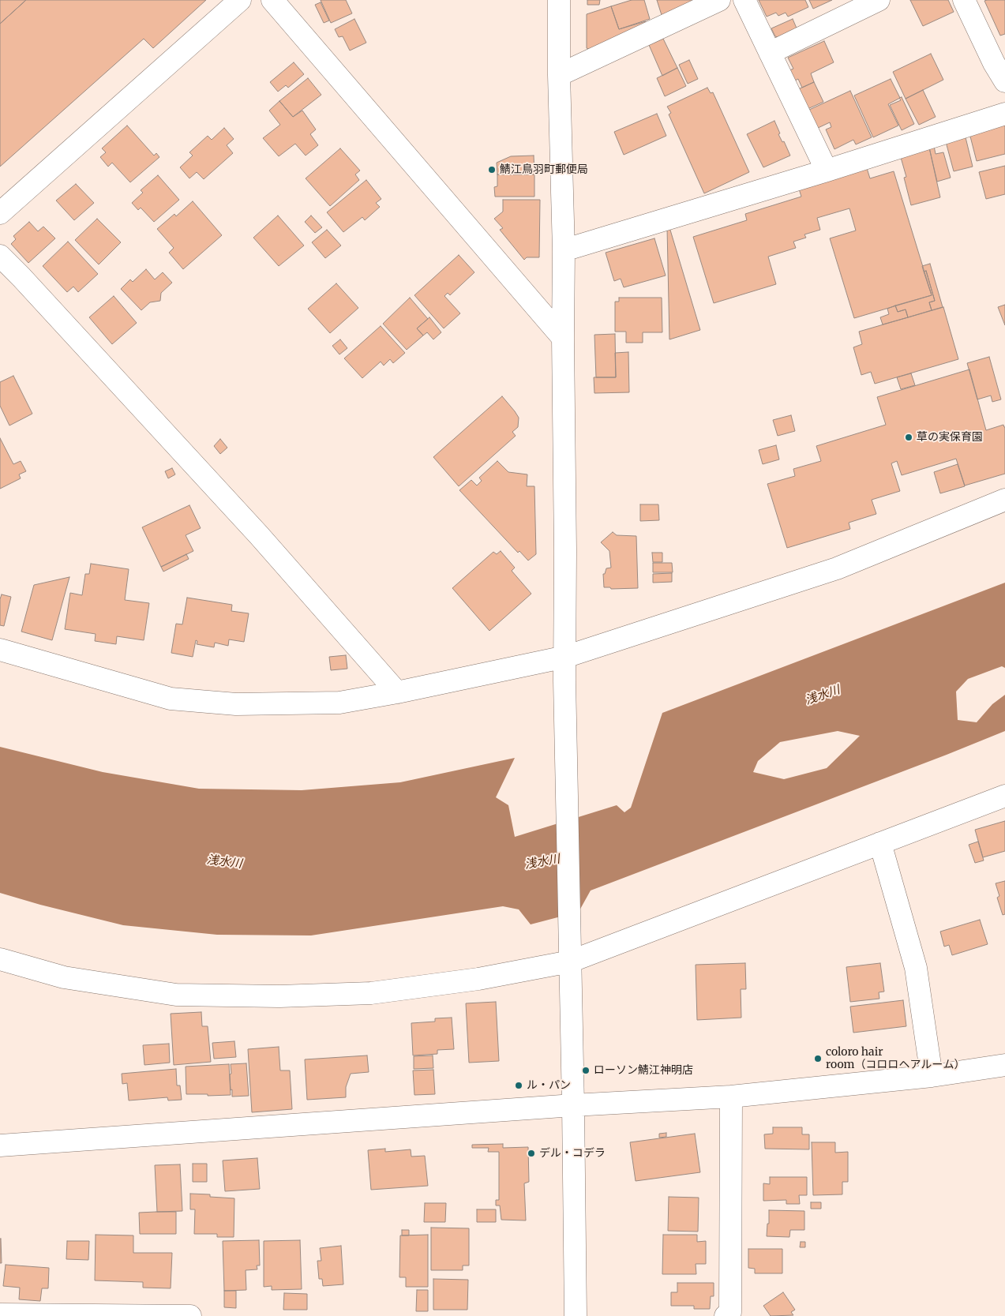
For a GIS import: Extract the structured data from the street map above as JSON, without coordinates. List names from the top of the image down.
{
  "water": ["浅水川"],
  "places": [
    "鯖江鳥羽町郵便局",
    "草の実保育園",
    "coloro hair room（コロロヘアルーム）",
    "ローソン鯖江神明店",
    "ル・パン",
    "デル・コデラ"
  ]
}
